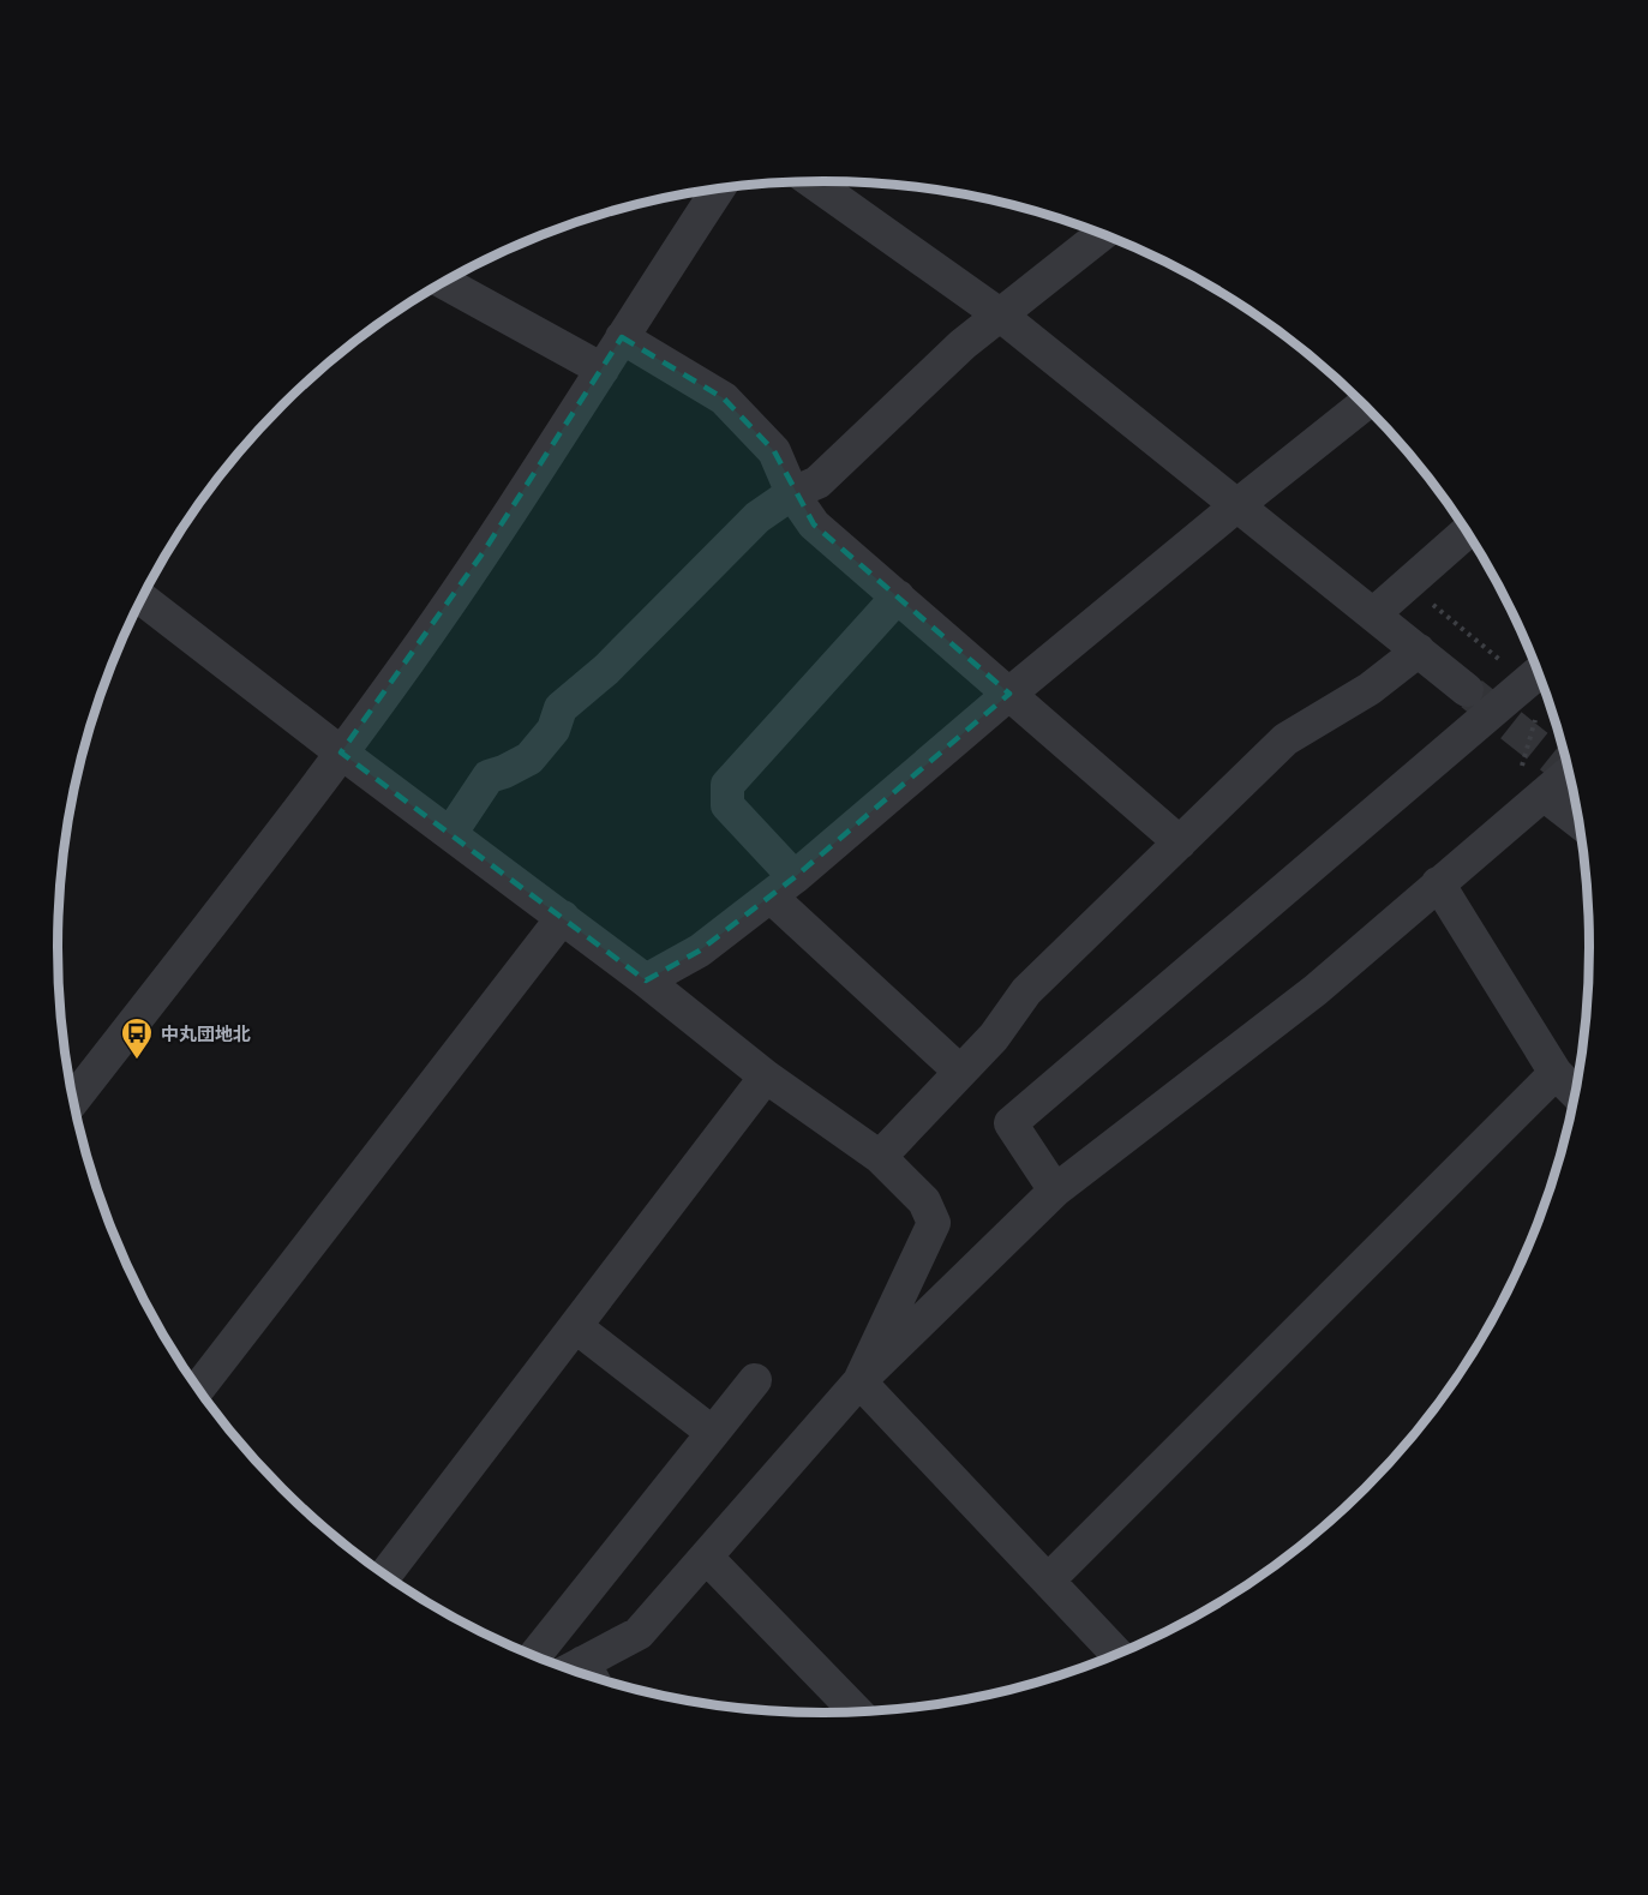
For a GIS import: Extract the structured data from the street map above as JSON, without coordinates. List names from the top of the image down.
{
  "places": {
    "bus stop": ["中丸団地北"]
  }
}
